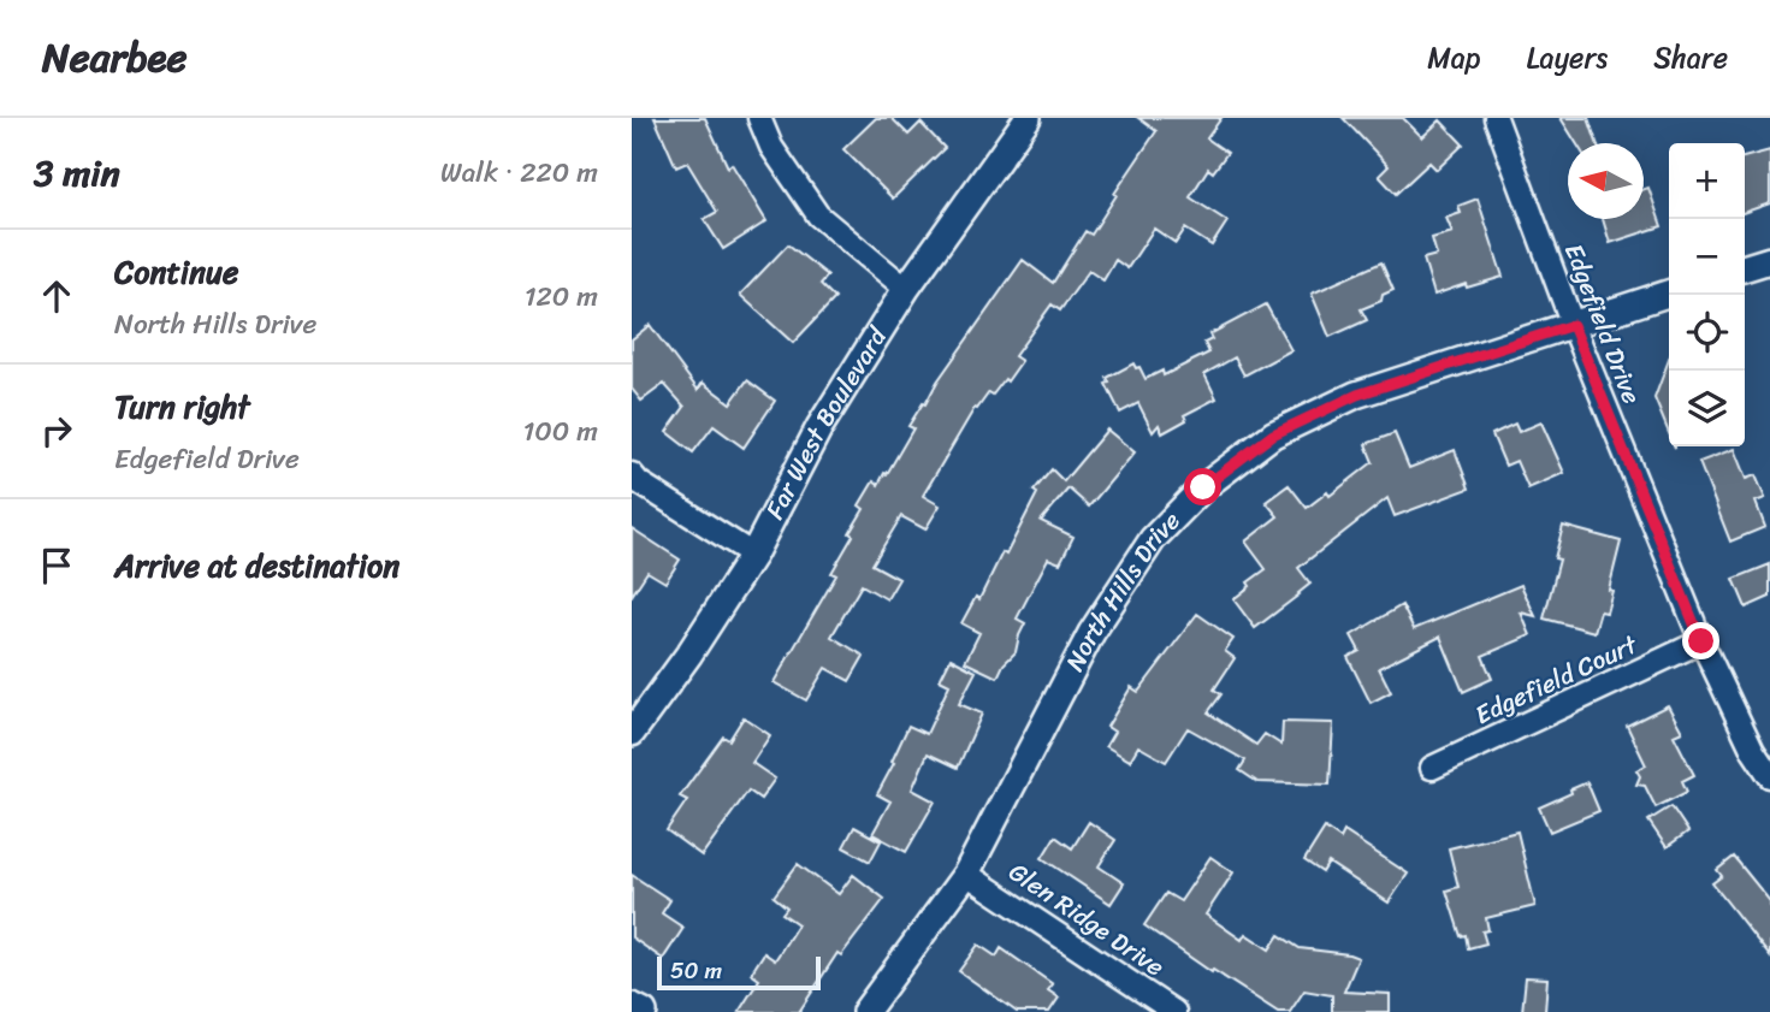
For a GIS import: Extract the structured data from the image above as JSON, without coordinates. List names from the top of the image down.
{
  "streets": {
    "street": [
      "Edgefield Drive",
      "Far West Boulevard",
      "North Hills Drive",
      "Edgefield Court",
      "Glen Ridge Drive"
    ]
  },
  "crossings": [
    ["Edgefield Drive", "North Hills Drive"],
    ["Edgefield Drive", "Edgefield Court"],
    ["North Hills Drive", "Glen Ridge Drive"]
  ],
  "scale_bar": "50 m",
  "north": "left",
  "page": {
    "header": "Nearbee",
    "nav": ["Map", "Layers", "Share"],
    "heading": ["3 min", "Walk · 220 m"],
    "map_buttons": ["+", "−"],
    "list": [
      ["Continue", "North Hills Drive", "120 m"],
      ["Turn right", "Edgefield Drive", "100 m"],
      "Arrive at destination"
    ],
    "scale": "50 m"
  }
}
